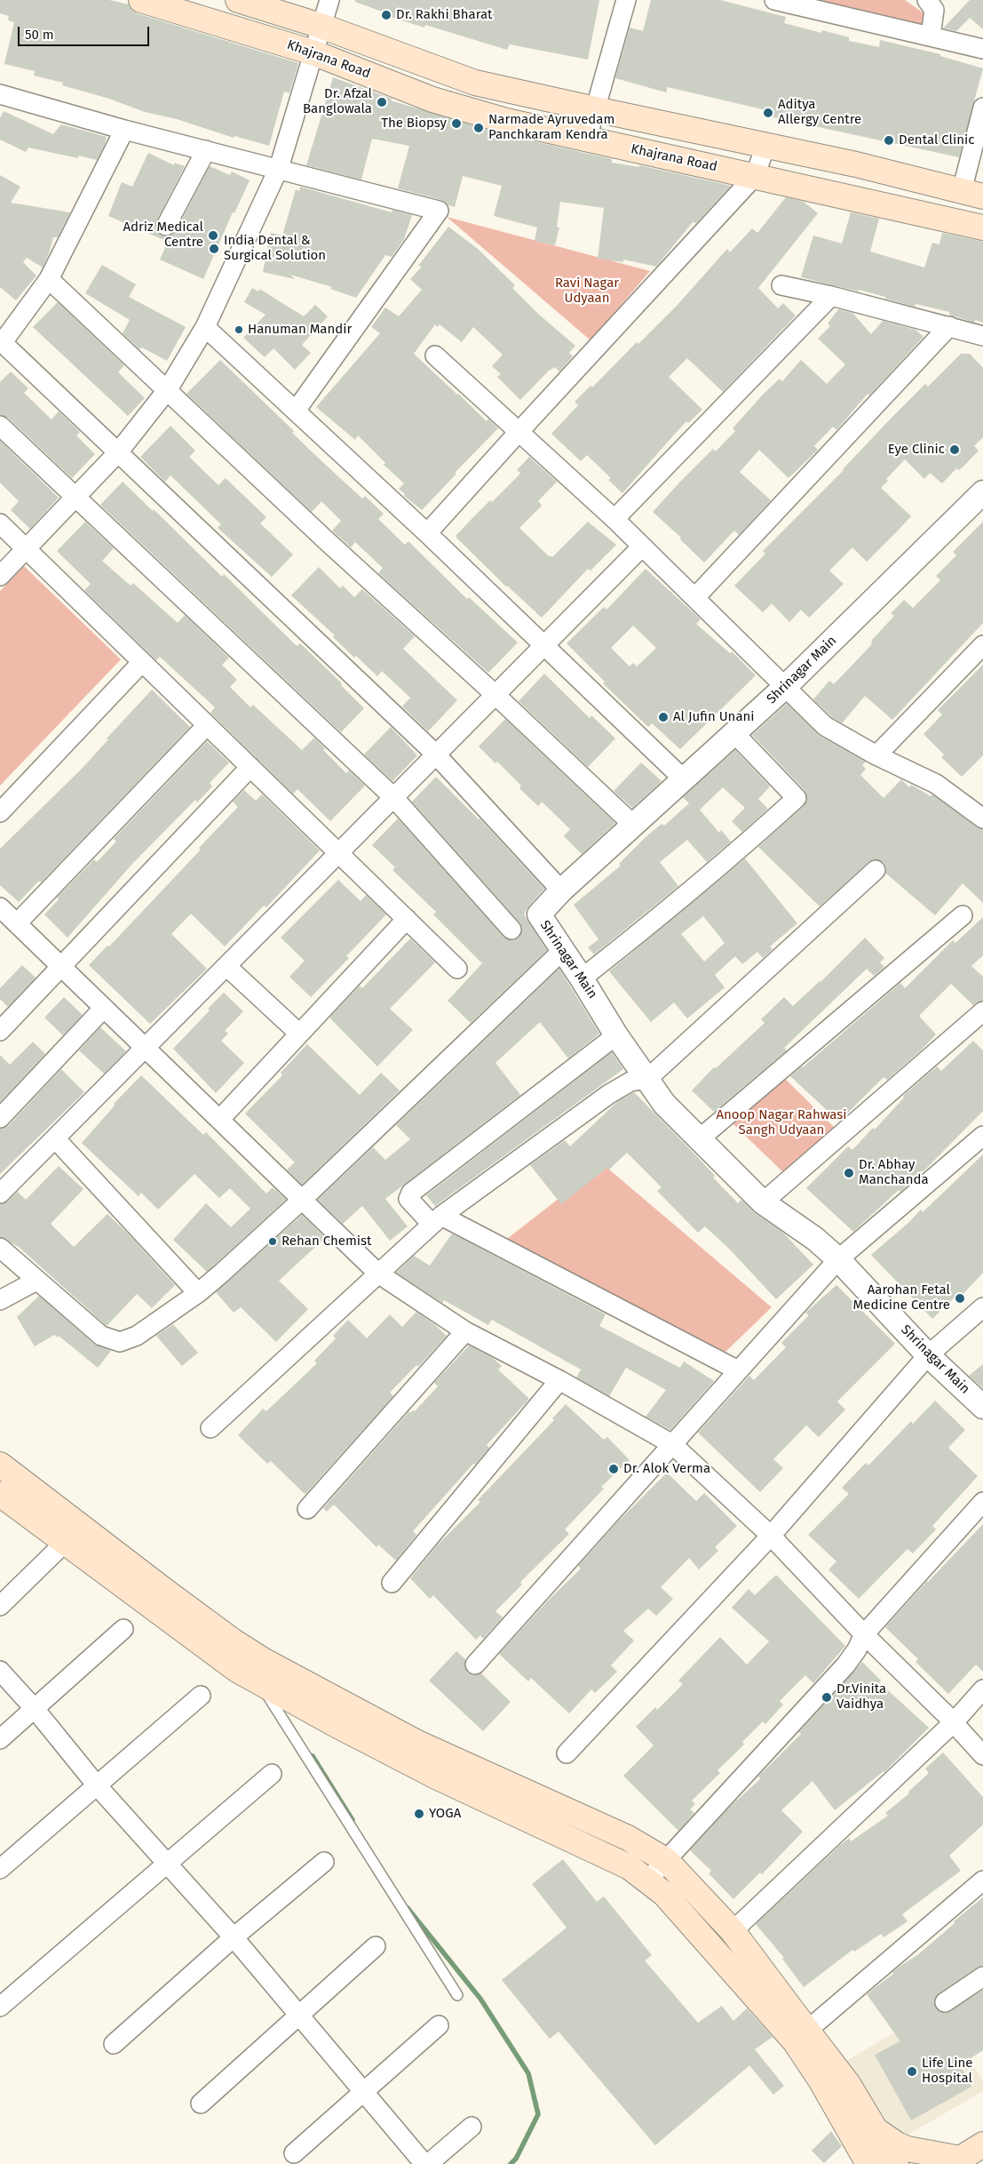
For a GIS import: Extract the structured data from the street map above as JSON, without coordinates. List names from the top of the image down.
{
  "streets": {
    "main road": ["Khajrana Road"],
    "street": ["Shrinagar Main"]
  },
  "parks": ["Ravi Nagar Udyaan", "Anoop Nagar Rahwasi Sangh Udyaan"],
  "places": [
    "Dr. Rakhi Bharat",
    "Dr. Afzal Banglowala",
    "Aditya Allergy Centre",
    "The Biopsy",
    "Narmade Ayruvedam Panchkaram Kendra",
    "Dental Clinic",
    "Adriz Medical Centre",
    "India Dental & Surgical Solution",
    "Hanuman Mandir",
    "Eye Clinic",
    "Al Jufin Unani",
    "Dr. Abhay Manchanda",
    "Rehan Chemist",
    "Aarohan Fetal Medicine Centre",
    "Dr. Alok Verma",
    "Dr.Vinita Vaidhya",
    "YOGA",
    "Life Line Hospital"
  ],
  "scale_bar": "50 m"
}
